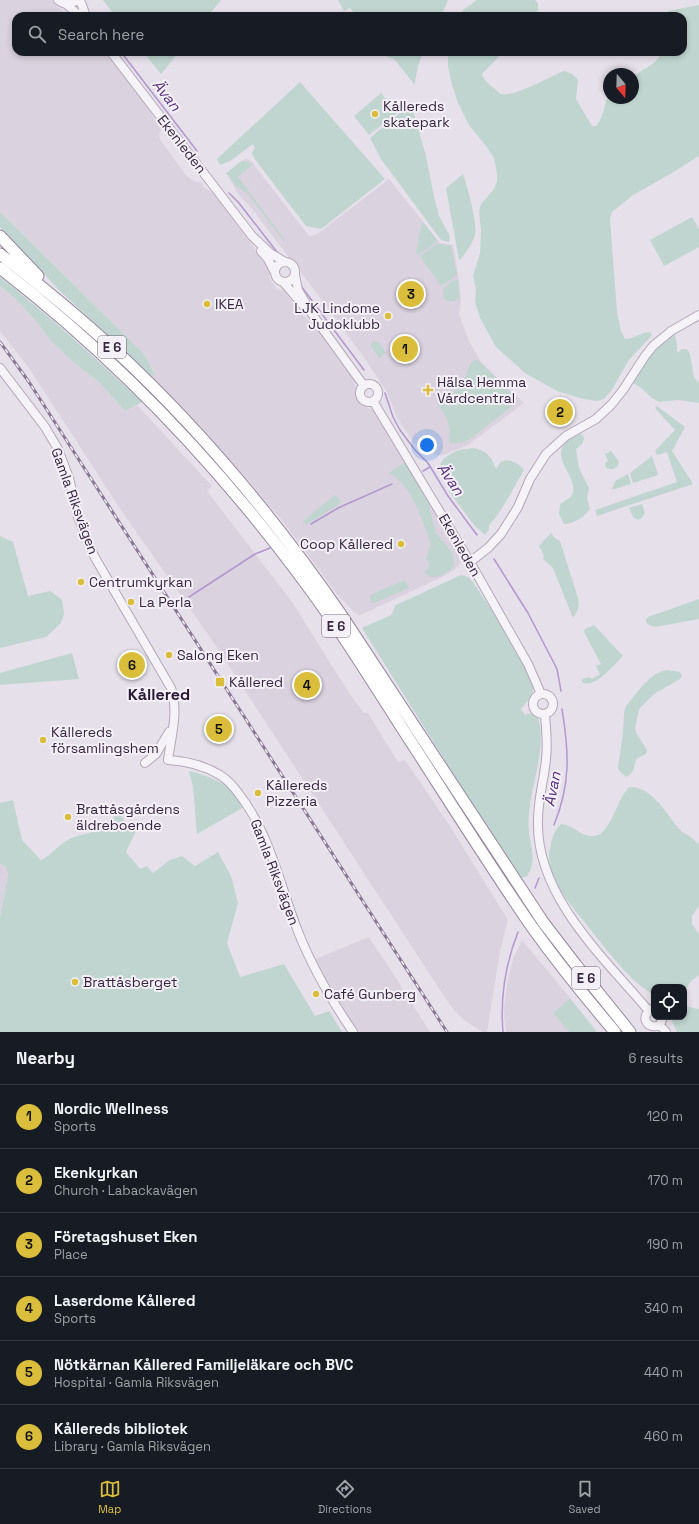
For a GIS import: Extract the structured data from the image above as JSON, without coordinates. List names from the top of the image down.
{
  "streets": {
    "highway": ["E 6"],
    "street": ["Ekenleden", "Gamla Riksvägen"]
  },
  "districts": ["Kållered"],
  "water": ["Ävan"],
  "places": {
    "other": [
      "Kållereds skatepark",
      "IKEA",
      "LJK Lindome Judoklubb",
      "Coop Kållered",
      "Centrumkyrkan",
      "La Perla",
      "Salong Eken",
      "Kållereds församlingshem",
      "Kållereds Pizzeria",
      "Brattåsgårdens äldreboende",
      "Brattåsberget",
      "Café Gunberg"
    ],
    "health": ["Hälsa Hemma Vårdcentral"],
    "transit": ["Kållered"]
  },
  "north": "bottom",
  "page": {
    "search": "Search here",
    "pins": [
      "3",
      "1",
      "2",
      "6",
      "4",
      "5"
    ],
    "heading": ["Nearby", "6 results"],
    "list": [
      {
        "mark": "1",
        "name": "Nordic Wellness",
        "note": "Sports",
        "value": "120 m"
      },
      {
        "mark": "2",
        "name": "Ekenkyrkan",
        "note": "Church · Labackavägen",
        "value": "170 m"
      },
      {
        "mark": "3",
        "name": "Företagshuset Eken",
        "note": "Place",
        "value": "190 m"
      },
      {
        "mark": "4",
        "name": "Laserdome Kållered",
        "note": "Sports",
        "value": "340 m"
      },
      {
        "mark": "5",
        "name": "Nötkärnan Kållered Familjeläkare och BVC",
        "note": "Hospital · Gamla Riksvägen",
        "value": "440 m"
      },
      {
        "mark": "6",
        "name": "Kållereds bibliotek",
        "note": "Library · Gamla Riksvägen",
        "value": "460 m"
      }
    ],
    "nav": ["Map", "Directions", "Saved"]
  }
}
